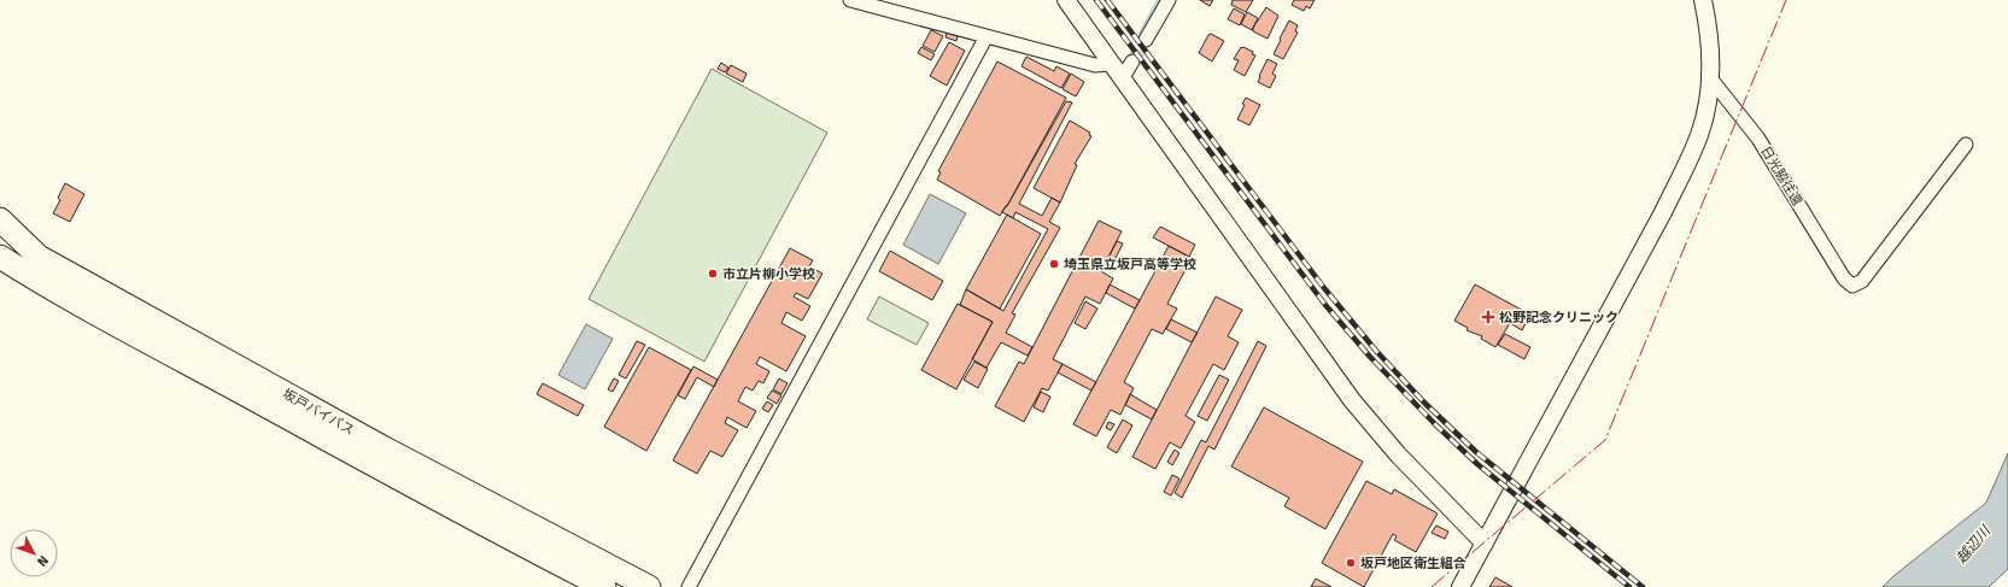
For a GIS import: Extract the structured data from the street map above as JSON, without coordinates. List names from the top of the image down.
{
  "streets": {
    "highway": ["坂戸バイパス"],
    "street": ["日光脇往還"]
  },
  "water": ["越辺川"],
  "places": {
    "other": ["埼玉県立坂戸高等学校", "市立片柳小学校", "坂戸地区衛生組合"],
    "health": ["松野記念クリニック"]
  },
  "north": "bottom right"
}
